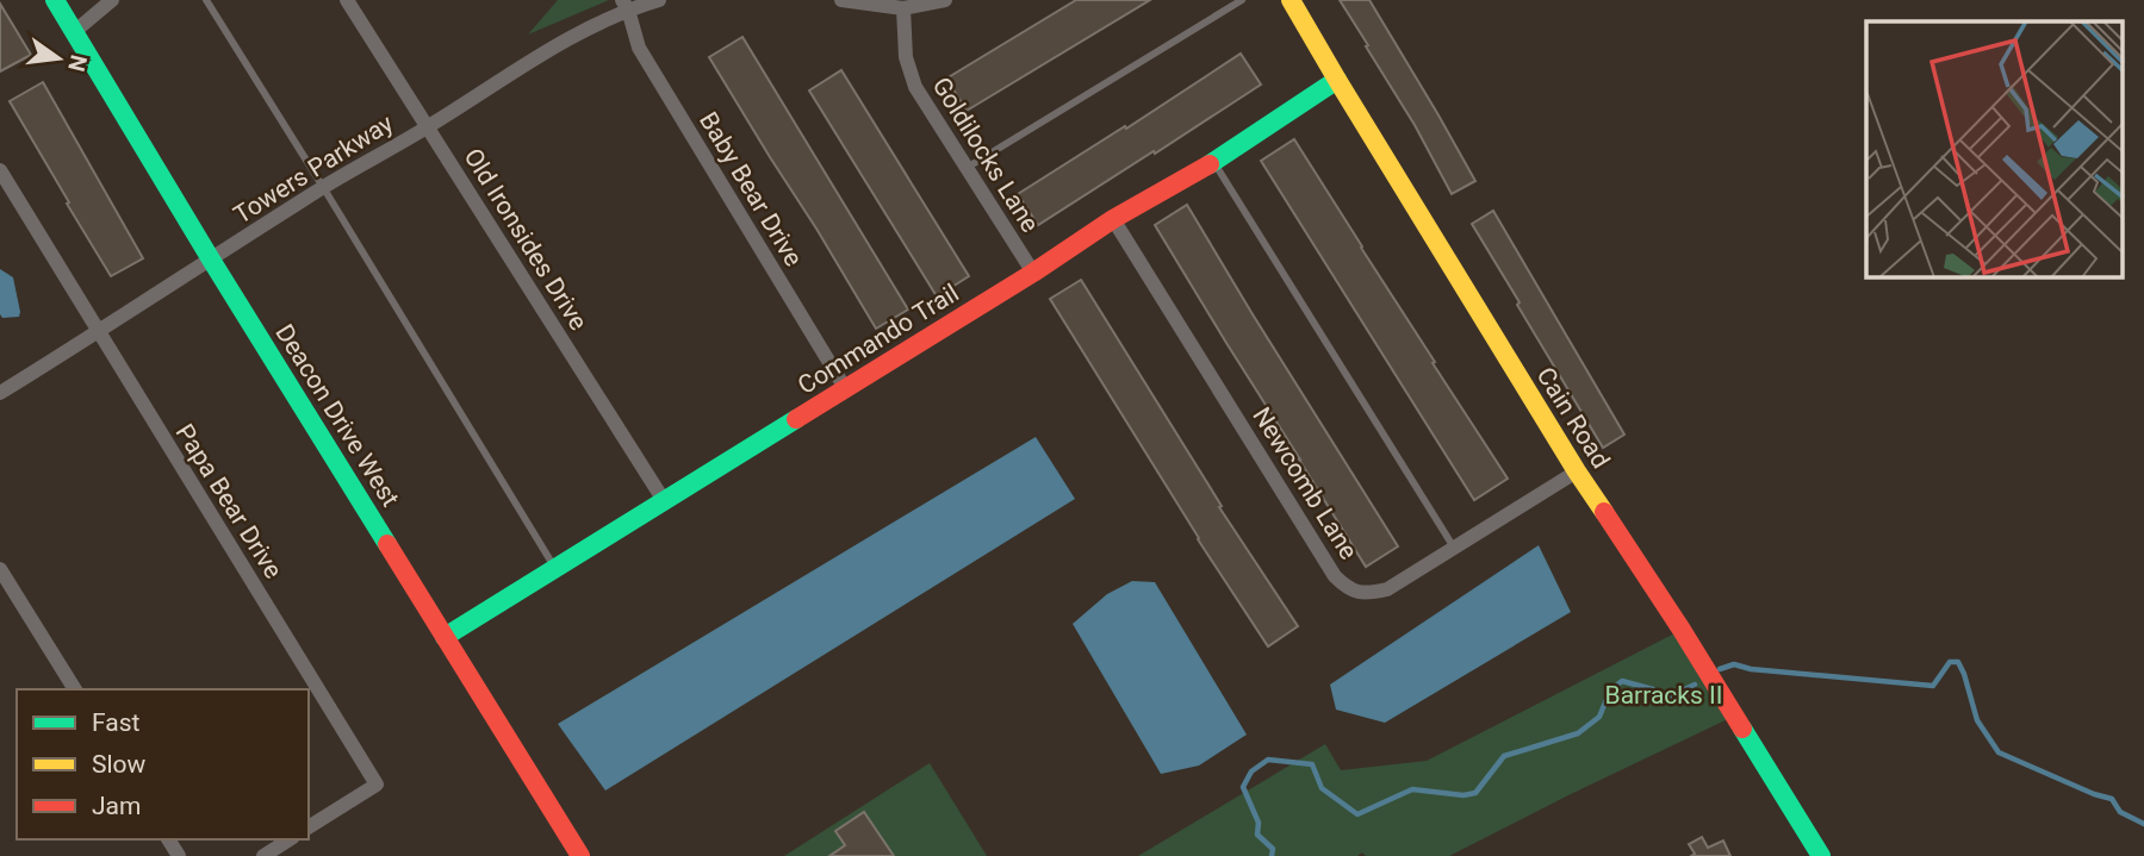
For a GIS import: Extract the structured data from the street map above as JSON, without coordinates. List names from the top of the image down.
{
  "streets": {
    "street": [
      "Goldilocks Lane",
      "Towers Parkway",
      "Baby Bear Drive",
      "Old Ironsides Drive",
      "Commando Trail",
      "Deacon Drive West",
      "Cain Road",
      "Newcomb Lane",
      "Papa Bear Drive"
    ]
  },
  "crossings": [
    ["Goldilocks Lane", "Commando Trail"],
    ["Towers Parkway", "Baby Bear Drive"],
    ["Towers Parkway", "Old Ironsides Drive"],
    ["Towers Parkway", "Deacon Drive West"],
    ["Towers Parkway", "Papa Bear Drive"],
    ["Baby Bear Drive", "Commando Trail"],
    ["Old Ironsides Drive", "Commando Trail"],
    ["Commando Trail", "Deacon Drive West"],
    ["Commando Trail", "Cain Road"],
    ["Commando Trail", "Newcomb Lane"],
    ["Cain Road", "Newcomb Lane"]
  ],
  "parks": ["Barracks II"],
  "legend": ["Fast", "Slow", "Jam"],
  "north": "right"
}
